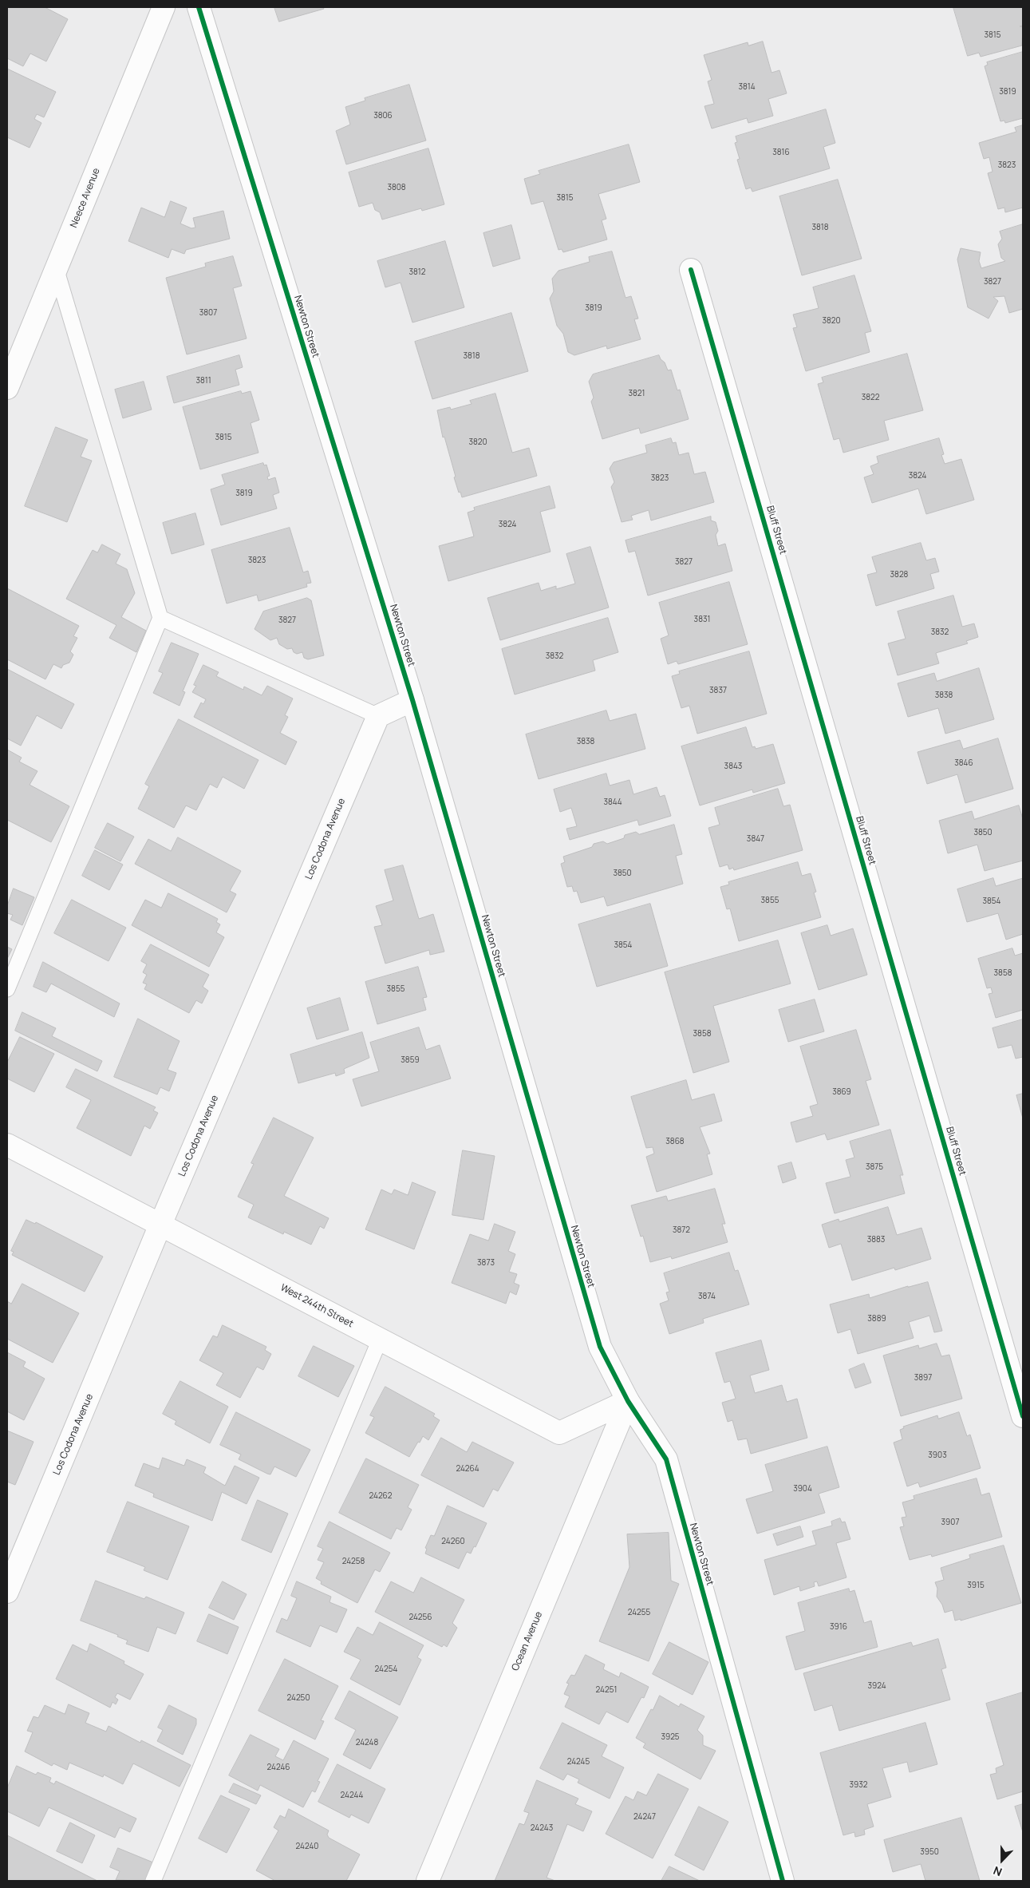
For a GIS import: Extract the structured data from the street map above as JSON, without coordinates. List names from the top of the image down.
{
  "streets": {
    "street": [
      "Neece Avenue",
      "Newton Street",
      "Bluff Street",
      "Los Codona Avenue",
      "West 244th Street",
      "Ocean Avenue"
    ]
  },
  "crossings": [
    ["Newton Street", "West 244th Street"],
    ["Newton Street", "Ocean Avenue"],
    ["Los Codona Avenue", "West 244th Street"],
    ["West 244th Street", "Ocean Avenue"]
  ],
  "house_numbers": [
    "3815",
    "3814",
    "3819",
    "3806",
    "3816",
    "3823",
    "3808",
    "3815",
    "3818",
    "3812",
    "3827",
    "3819",
    "3807",
    "3820",
    "3818",
    "3811",
    "3821",
    "3822",
    "3815",
    "3820",
    "3824",
    "3823",
    "3819",
    "3824",
    "3823",
    "3827",
    "3828",
    "3831",
    "3827",
    "3832",
    "3832",
    "3837",
    "3838",
    "3838",
    "3846",
    "3843",
    "3844",
    "3850",
    "3847",
    "3850",
    "3855",
    "3854",
    "3854",
    "3858",
    "3855",
    "3858",
    "3859",
    "3869",
    "3868",
    "3875",
    "3872",
    "3883",
    "3873",
    "3874",
    "3889",
    "3897",
    "3903",
    "24264",
    "3904",
    "24262",
    "3907",
    "24260",
    "24258",
    "3915",
    "24255",
    "24256",
    "3916",
    "24254",
    "3924",
    "24251",
    "24250",
    "3925",
    "24248",
    "24245",
    "24246",
    "3932",
    "24244",
    "24247",
    "24243",
    "24240",
    "3950"
  ],
  "north": "bottom"
}
